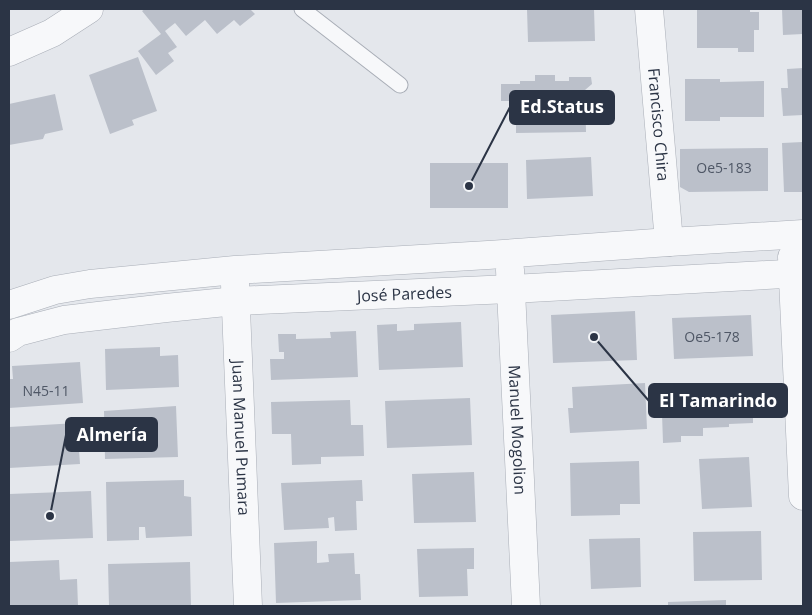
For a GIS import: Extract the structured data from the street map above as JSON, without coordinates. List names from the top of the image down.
{
  "streets": {
    "street": [
      "Francisco Chira",
      "José Paredes",
      "Manuel Mogolion",
      "Juan Manuel Pumara"
    ]
  },
  "crossings": [
    ["Francisco Chira", "José Paredes"],
    ["José Paredes", "Manuel Mogolion"],
    ["José Paredes", "Juan Manuel Pumara"]
  ],
  "places": ["Ed.Status", "El Tamarindo", "Almería"],
  "house_numbers": ["Oe5-183", "Oe5-178", "N45-11"]
}
